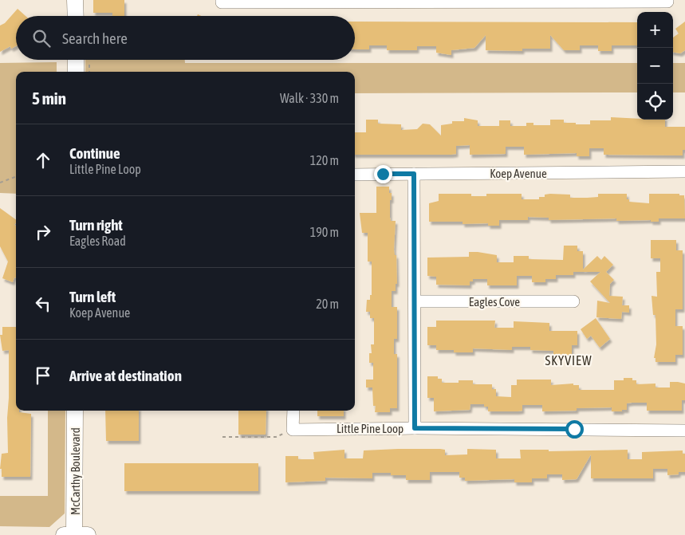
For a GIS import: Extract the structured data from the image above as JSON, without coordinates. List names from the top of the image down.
{
  "streets": {
    "main road": ["McCarthy Boulevard"],
    "street": ["Koep Avenue", "Eagles Cove", "Little Pine Loop"]
  },
  "districts": ["SKYVIEW"],
  "page": {
    "map_buttons": ["+", "−"],
    "search": "Search here",
    "heading": ["5 min", "Walk · 330 m"],
    "list": [
      ["Continue", "Little Pine Loop", "120 m"],
      ["Turn right", "Eagles Road", "190 m"],
      ["Turn left", "Koep Avenue", "20 m"],
      "Arrive at destination"
    ]
  }
}
